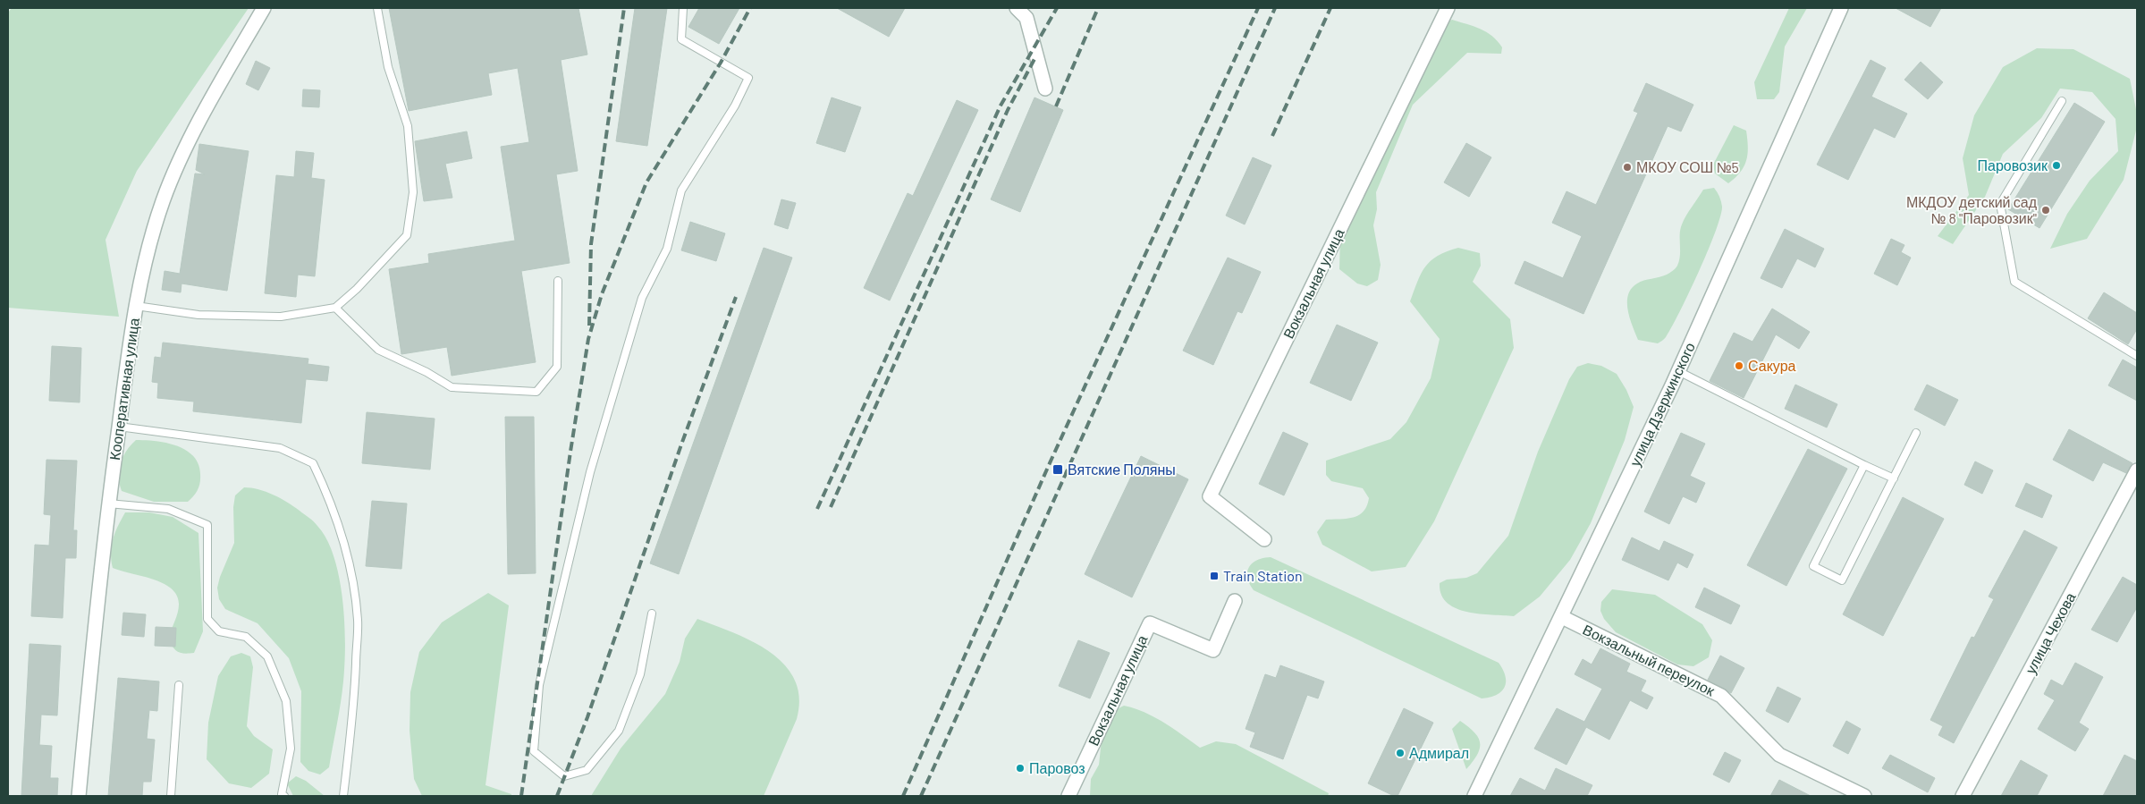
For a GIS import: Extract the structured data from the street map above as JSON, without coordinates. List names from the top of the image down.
{
  "streets": {
    "street": [
      "Вокзальная улица",
      "Кооперативная улица",
      "улица Дзержинского",
      "улица Чехова",
      "Вокзальный переулок"
    ]
  },
  "crossings": [
    ["улица Дзержинского", "Вокзальный переулок"]
  ],
  "places": {
    "other": [
      "Паровозик",
      "МКОУ СОШ №5",
      "МКДОУ детский сад № 8 \"Паровозик\"",
      "Сакура",
      "Адмирал",
      "Паровоз"
    ],
    "transit": ["Вятские Поляны", "Train Station"]
  }
}
